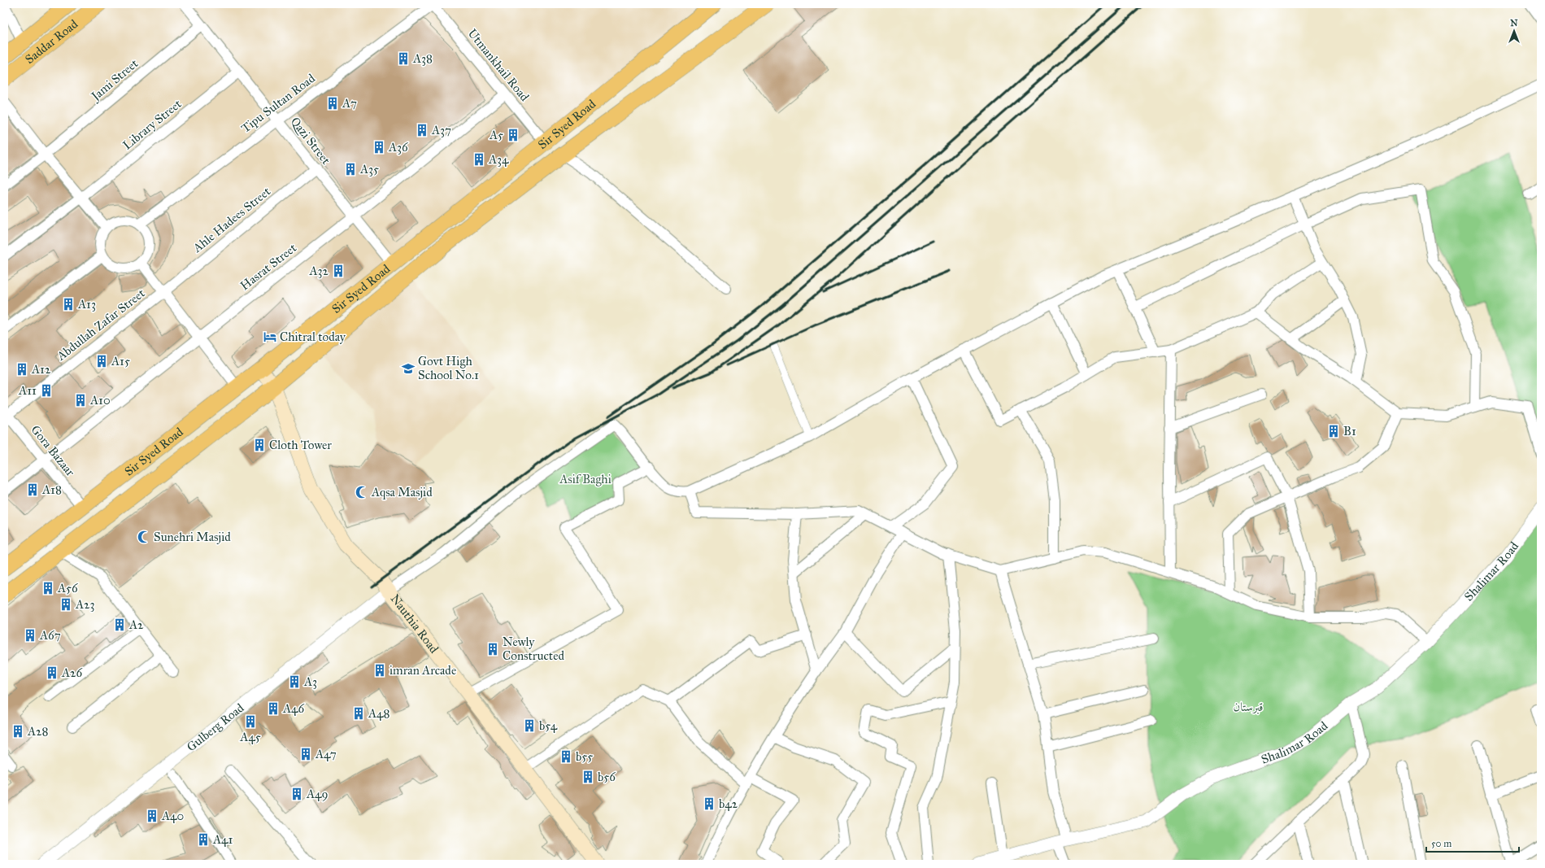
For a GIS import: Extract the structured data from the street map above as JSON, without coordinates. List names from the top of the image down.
{
  "streets": {
    "main road": ["Saddar Road", "Sir Syed Road", "Nauthia Road"],
    "street": [
      "Utmankhail Road",
      "Jami Street",
      "Tipu Sultan Road",
      "Library Street",
      "Qazi Street",
      "Ahle Hadees Street",
      "Hasrat Street",
      "Abdullah Zafar Street",
      "Gora Bazaar",
      "Shalimar Road",
      "Gulberg Road"
    ]
  },
  "crossings": [
    ["Utmankhail Road", "Tipu Sultan Road"],
    ["Utmankhail Road", "Sir Syed Road"],
    ["Utmankhail Road", "Hasrat Street"],
    ["Jami Street", "Qazi Street"],
    ["Tipu Sultan Road", "Qazi Street"],
    ["Library Street", "Qazi Street"],
    ["Sir Syed Road", "Qazi Street"],
    ["Sir Syed Road", "Gora Bazaar"],
    ["Sir Syed Road", "Nauthia Road"],
    ["Qazi Street", "Ahle Hadees Street"],
    ["Qazi Street", "Hasrat Street"],
    ["Ahle Hadees Street", "Abdullah Zafar Street"],
    ["Hasrat Street", "Gora Bazaar"],
    ["Abdullah Zafar Street", "Gora Bazaar"],
    ["Nauthia Road", "Gulberg Road"]
  ],
  "parks": ["Asif Baghi", "قبرستان"],
  "places": {
    "building": [
      "A38",
      "A7",
      "A37",
      "A5",
      "A36",
      "A34",
      "A35",
      "A32",
      "A13",
      "A15",
      "A12",
      "A11",
      "A10",
      "B1",
      "Cloth Tower",
      "A18",
      "A56",
      "A23",
      "A2",
      "A67",
      "Newly Constructed",
      "imran Arcade",
      "A26",
      "A3",
      "A46",
      "A48",
      "A45",
      "b54",
      "A28",
      "A47",
      "b55",
      "b56",
      "A49",
      "b42",
      "A40",
      "A41"
    ],
    "hotel": ["Chitral today"],
    "school or university": ["Govt High School No.1"],
    "mosque": ["Aqsa Masjid", "Sunehri Masjid"]
  },
  "scale_bar": "50 m",
  "north": "top"
}
